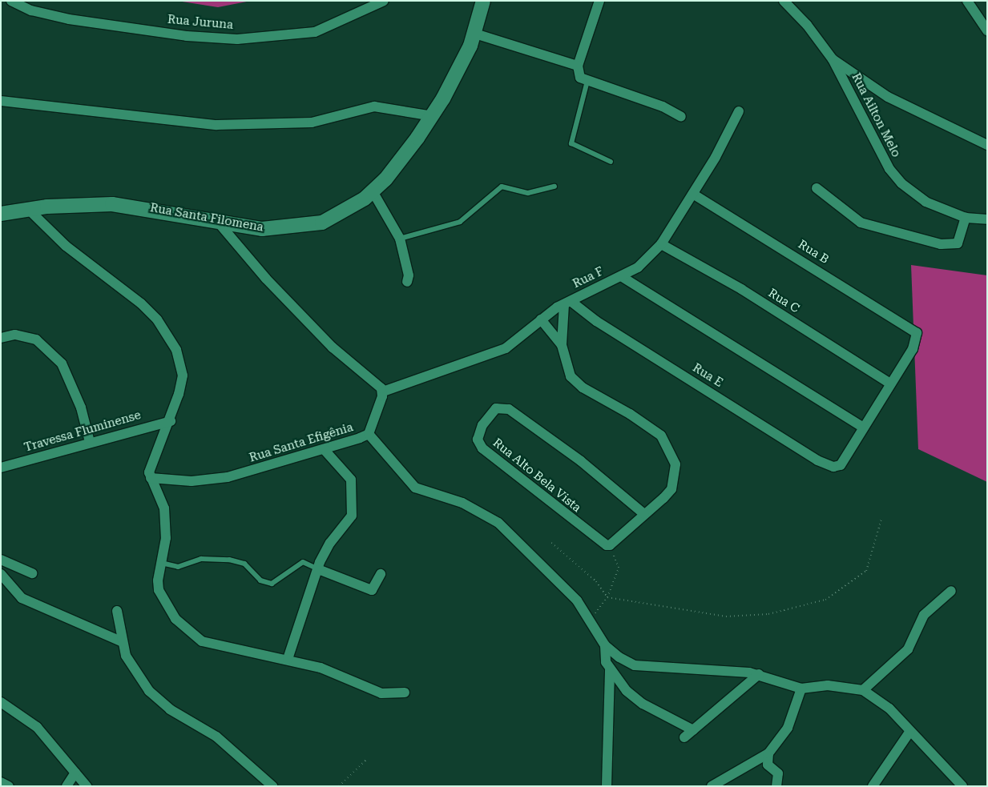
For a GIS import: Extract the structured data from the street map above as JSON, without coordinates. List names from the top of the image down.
{
  "streets": {
    "main road": ["Rua Santa Filomena"],
    "street": [
      "Rua Juruna",
      "Rua Ailton Melo",
      "Rua B",
      "Rua F",
      "Rua C",
      "Rua E",
      "Travessa Fluminense",
      "Rua Santa Efigênia",
      "Rua Alto Bela Vista"
    ]
  },
  "crossings": [
    ["Rua B", "Rua F"],
    ["Rua B", "Rua C"],
    ["Rua F", "Rua C"],
    ["Rua F", "Rua E"],
    ["Rua F", "Rua Santa Efigênia"]
  ]
}
